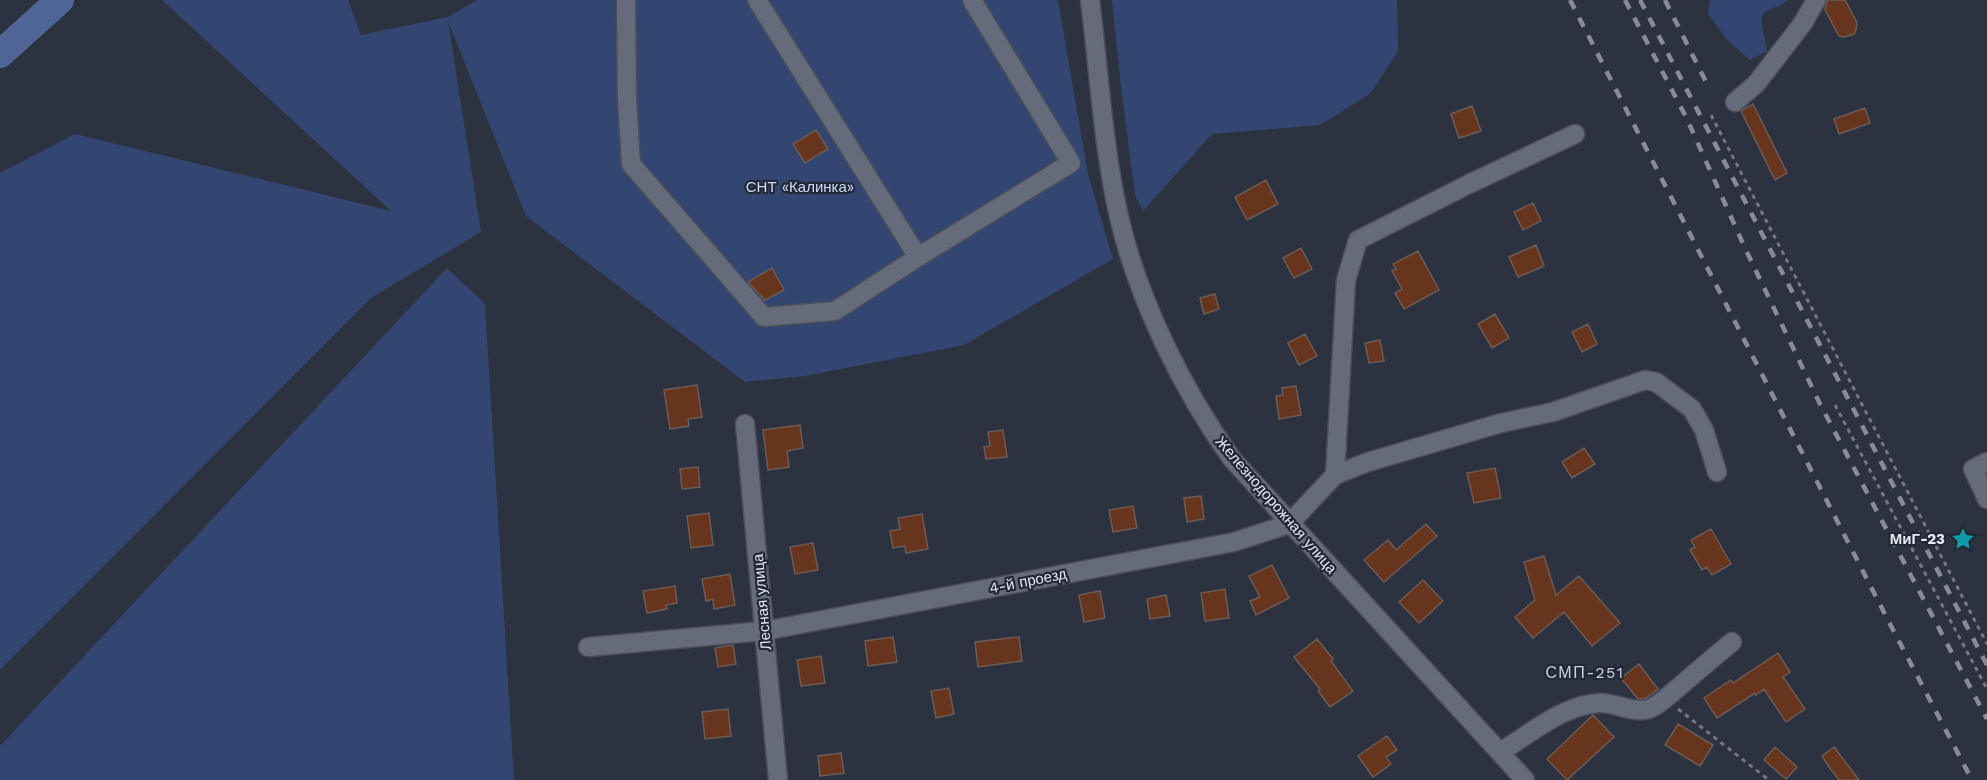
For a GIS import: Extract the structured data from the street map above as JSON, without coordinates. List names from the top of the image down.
{
  "streets": {
    "street": ["Железнодорожная улица", "4-й проезд", "Лесная улица"]
  },
  "crossings": [
    ["Железнодорожная улица", "4-й проезд"],
    ["4-й проезд", "Лесная улица"]
  ],
  "districts": ["СМП-251"],
  "parks": ["СНТ «Калинка»"],
  "places": {
    "place": ["МиГ-23"]
  }
}
